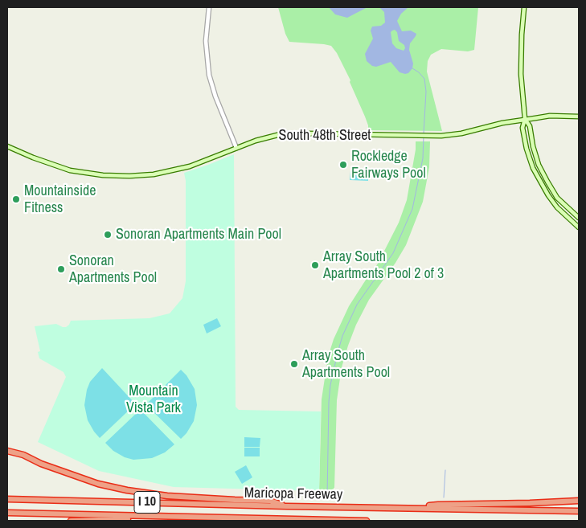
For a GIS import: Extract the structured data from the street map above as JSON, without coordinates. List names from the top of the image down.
{
  "streets": {
    "highway": ["Maricopa Freeway", "I 10"],
    "main road": ["South 48th Street"]
  },
  "parks": ["Mountain Vista Park"],
  "places": [
    "Rockledge Fairways Pool",
    "Mountainside Fitness",
    "Sonoran Apartments Main Pool",
    "Array South Apartments Pool 2 of 3",
    "Sonoran Apartments Pool",
    "Array South Apartments Pool"
  ]
}
